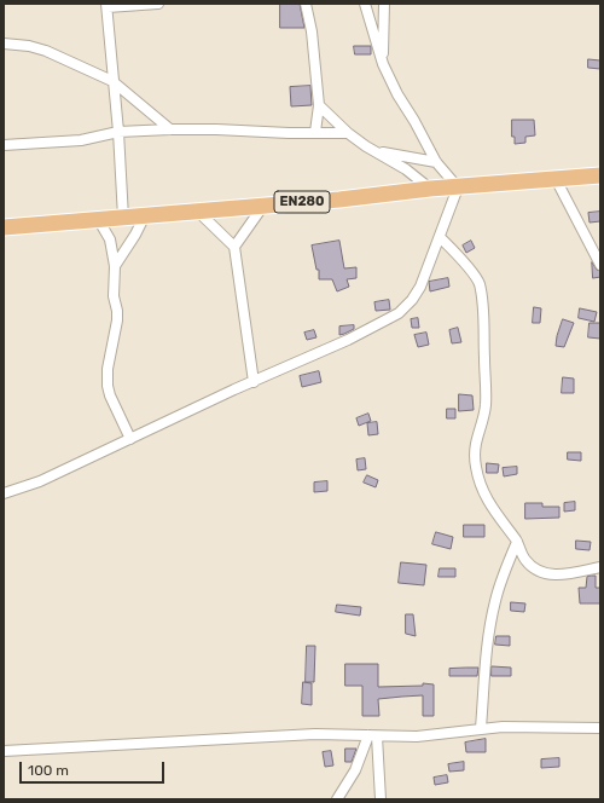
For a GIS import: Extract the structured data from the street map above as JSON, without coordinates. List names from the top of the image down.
{
  "streets": {
    "main road": ["EN280"]
  },
  "scale_bar": "100 m"
}
